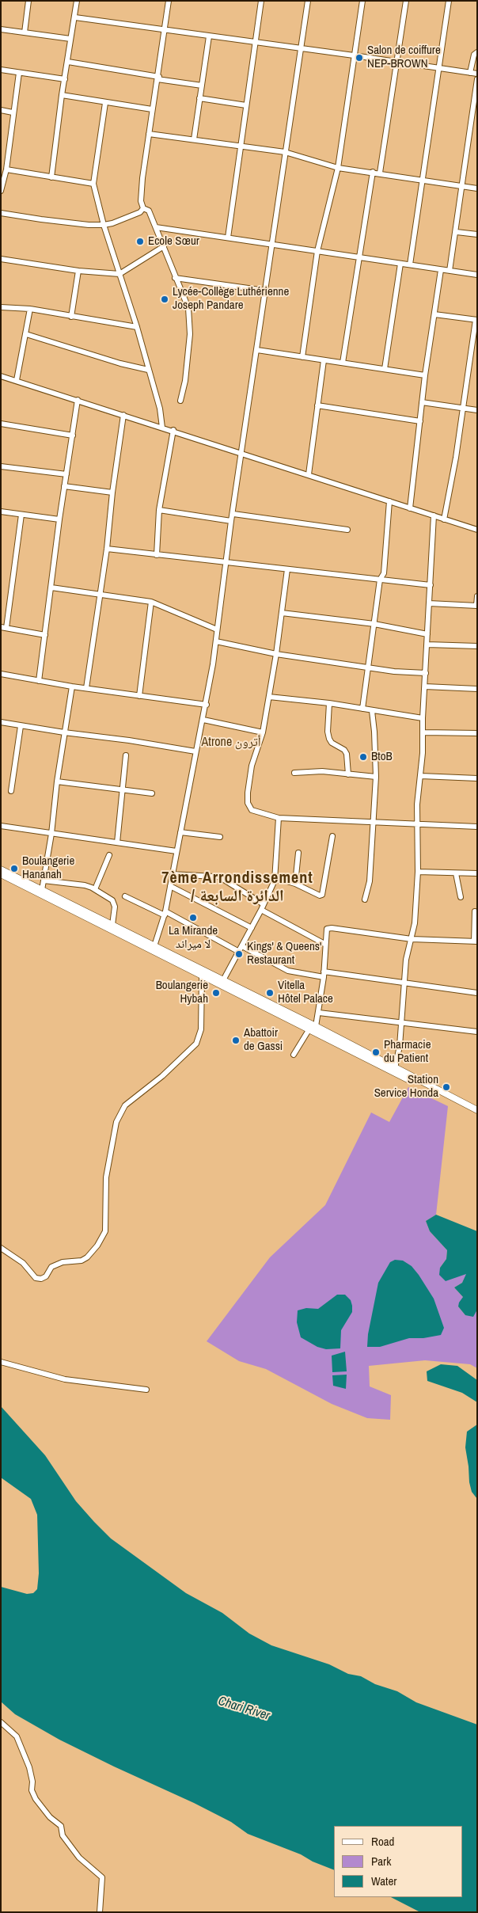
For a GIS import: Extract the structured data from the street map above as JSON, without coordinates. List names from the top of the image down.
{
  "districts": ["Atrone أترون", "7ème Arrondissement / الدائرة السابعة"],
  "water": ["Chari River"],
  "places": [
    "Salon de coiffure NEP-BROWN",
    "Ecole Sœur",
    "Lycée-Collège Luthérienne Joseph Pandare",
    "BtoB",
    "Boulangerie Hananah",
    "La Mirande لا ميراند",
    "Kings' & Queens' Restaurant",
    "Boulangerie Hybah",
    "Vitella Hôtel Palace",
    "Abattoir de Gassi",
    "Pharmacie du Patient",
    "Station Service Honda"
  ],
  "legend": ["Road", "Park", "Water"]
}
